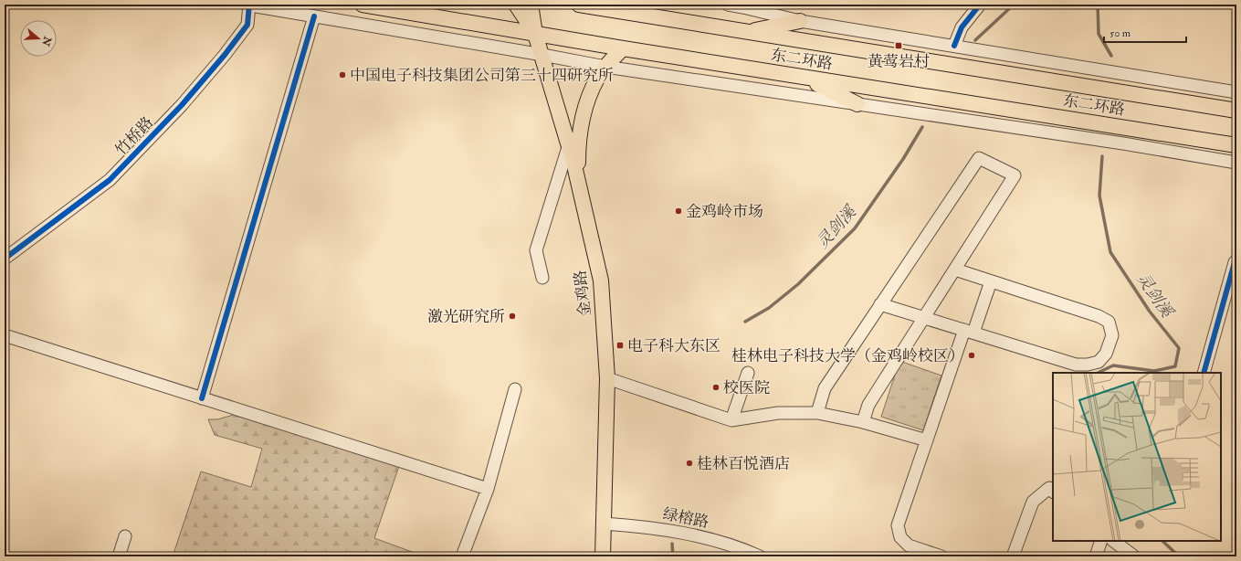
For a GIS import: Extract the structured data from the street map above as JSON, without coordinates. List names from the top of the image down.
{
  "streets": {
    "main road": ["东二环路", "金鸡路"],
    "street": ["竹桥路", "绿榕路"]
  },
  "crossings": [
    ["东二环路", "金鸡路"],
    ["金鸡路", "绿榕路"]
  ],
  "water": ["灵剑溪"],
  "places": {
    "transit": ["黄莺岩村", "电子科大东区"],
    "other": [
      "中国电子科技集团公司第三十四研究所",
      "金鸡岭市场",
      "激光研究所",
      "桂林电子科技大学（金鸡岭校区）",
      "校医院",
      "桂林百悦酒店"
    ]
  },
  "scale_bar": "50 m",
  "north": "right"
}
